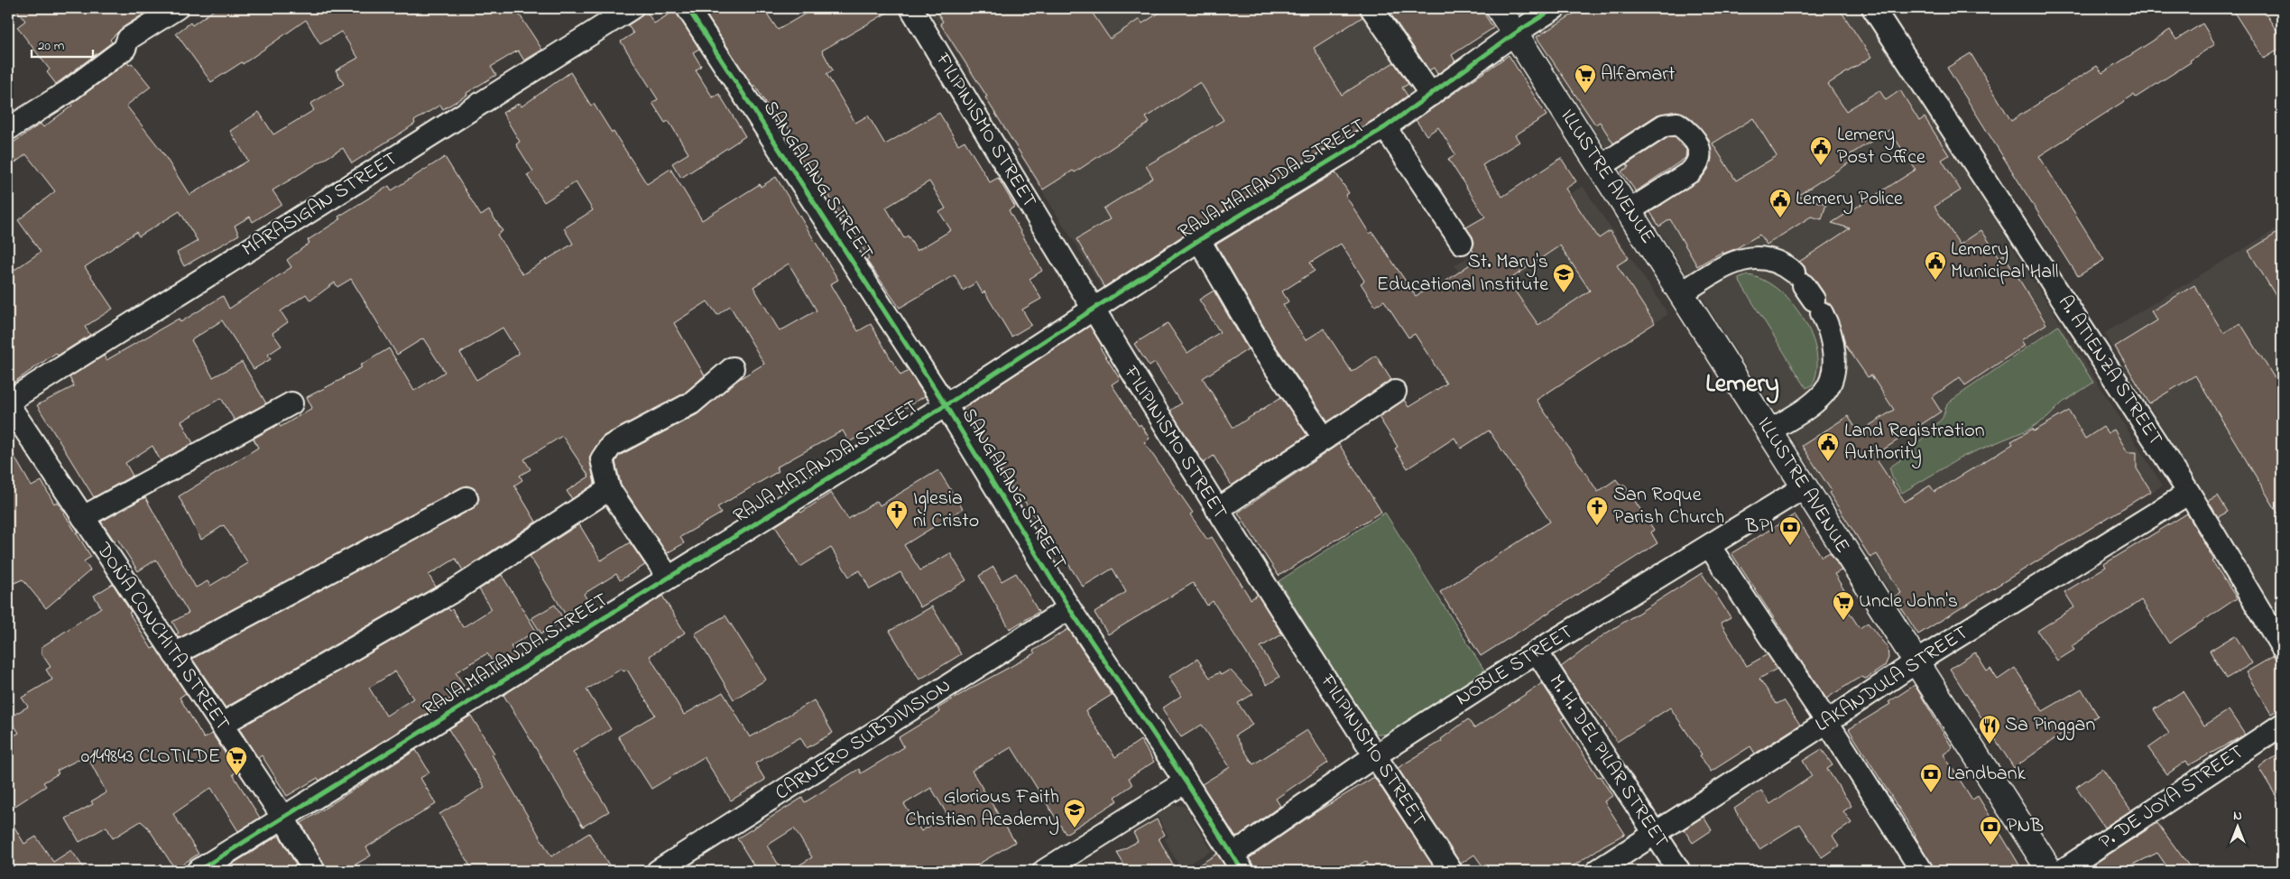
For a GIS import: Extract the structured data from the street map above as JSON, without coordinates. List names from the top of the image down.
{
  "streets": {
    "main road": ["ILLUSTRE AVENUE"],
    "street": [
      "FILIPINISMO STREET",
      "RAJA MATANDA STREET",
      "SANGALANG STREET",
      "MARASIGAN STREET",
      "A. ATIENZA STREET",
      "DOÑA CONCHITA STREET",
      "NOBLE STREET",
      "LAKANDULA STREET",
      "CARNERO SUBDIVISION",
      "M. H. DEL PILAR STREET",
      "P. DE JOYA STREET"
    ]
  },
  "crossings": [
    ["FILIPINISMO STREET", "RAJA MATANDA STREET"],
    ["FILIPINISMO STREET", "NOBLE STREET"],
    ["ILLUSTRE AVENUE", "RAJA MATANDA STREET"],
    ["ILLUSTRE AVENUE", "NOBLE STREET"],
    ["ILLUSTRE AVENUE", "LAKANDULA STREET"],
    ["RAJA MATANDA STREET", "SANGALANG STREET"],
    ["RAJA MATANDA STREET", "DOÑA CONCHITA STREET"],
    ["SANGALANG STREET", "NOBLE STREET"],
    ["SANGALANG STREET", "CARNERO SUBDIVISION"],
    ["MARASIGAN STREET", "DOÑA CONCHITA STREET"],
    ["A. ATIENZA STREET", "LAKANDULA STREET"],
    ["NOBLE STREET", "M. H. DEL PILAR STREET"],
    ["LAKANDULA STREET", "M. H. DEL PILAR STREET"]
  ],
  "districts": ["Lemery"],
  "places": {
    "supermarket": ["Alfamart", "Uncle John's", "0149843 CLOTILDE"],
    "public building": [
      "Lemery Post Office",
      "Lemery Police",
      "Lemery Municipal Hall",
      "Land Registration Authority"
    ],
    "school or university": ["St. Mary's Educational Institute", "Glorious Faith Christian Academy"],
    "church": ["San Roque Parish Church", "Iglesia ni Cristo"],
    "bank": ["BPI", "Landbank", "PNB"],
    "restaurant": ["Sa Pinggan"]
  },
  "scale_bar": "20 m",
  "north": "top"
}
